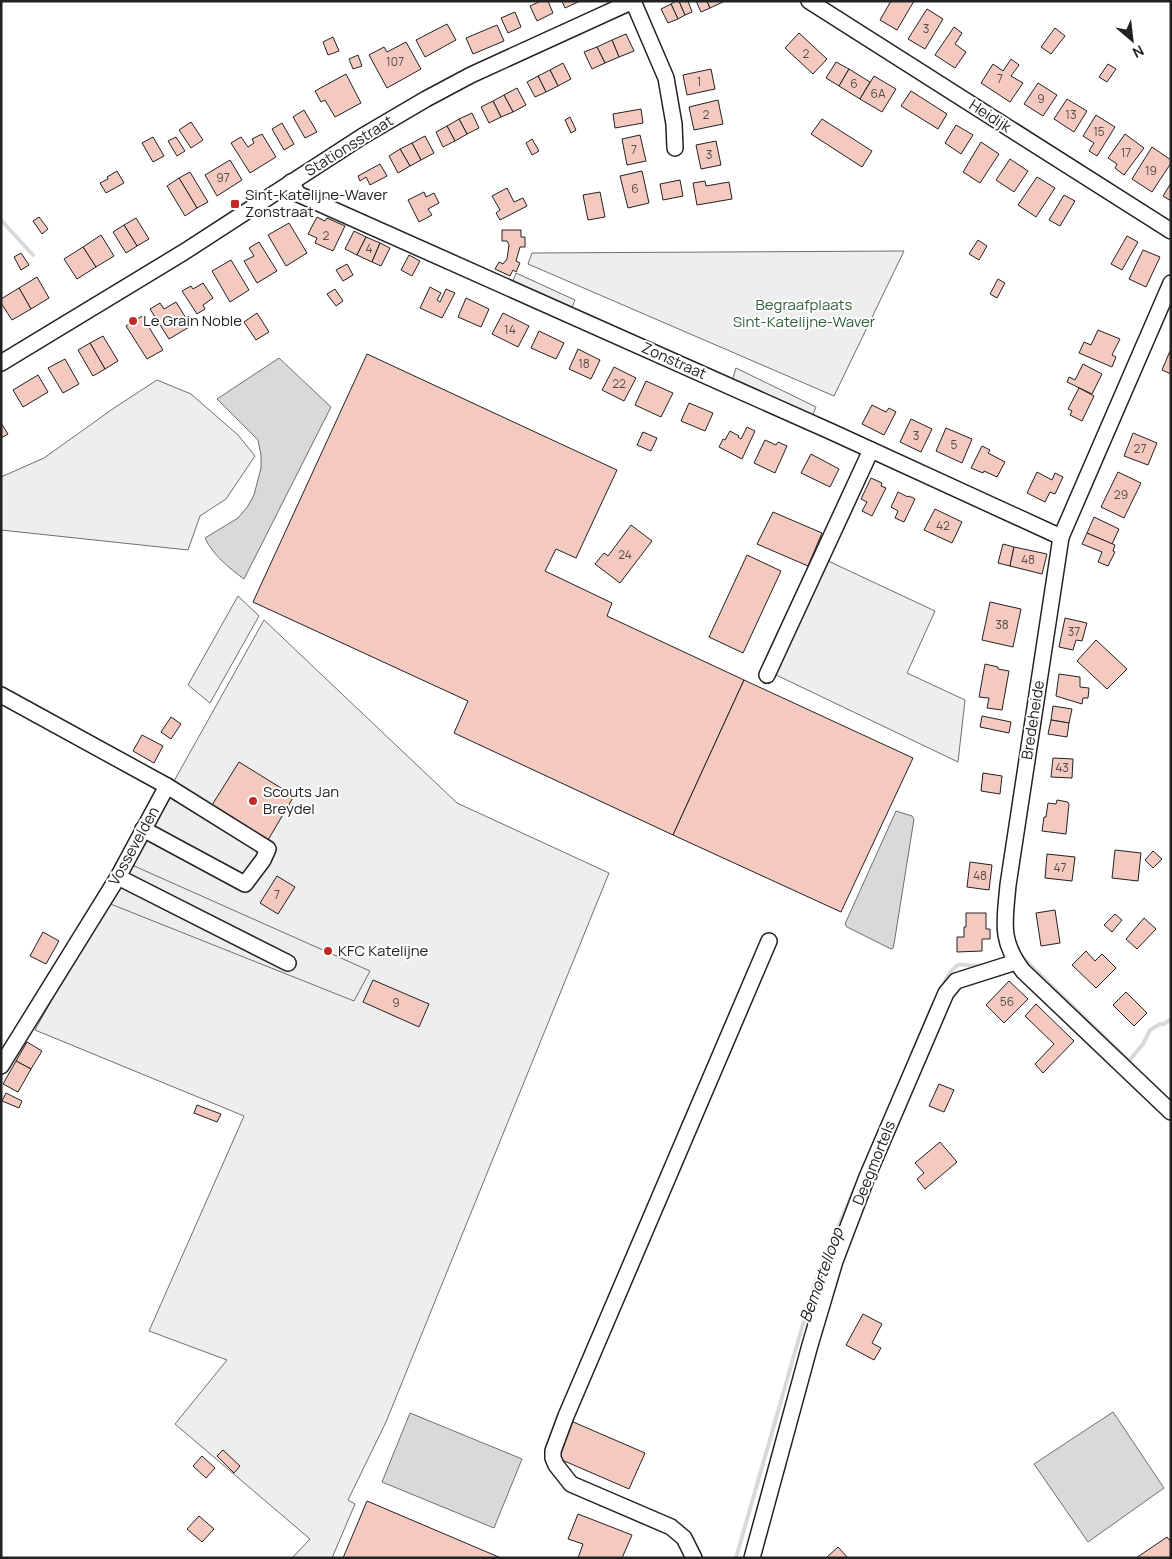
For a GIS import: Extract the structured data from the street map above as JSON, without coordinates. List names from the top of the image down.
{
  "streets": {
    "street": [
      "Heidijk",
      "Stationsstraat",
      "Zonstraat",
      "Bredeheide",
      "Vossevelden",
      "Deegmortels"
    ]
  },
  "crossings": [
    ["Stationsstraat", "Zonstraat"],
    ["Zonstraat", "Bredeheide"],
    ["Bredeheide", "Deegmortels"]
  ],
  "water": ["Bemortelloop"],
  "parks": ["Begraafplaats Sint-Katelijne-Waver"],
  "places": {
    "transit": ["Sint-Katelijne-Waver Zonstraat"],
    "other": ["Le Grain Noble", "Scouts Jan Breydel", "KFC Katelijne"]
  },
  "house_numbers": [
    "3",
    "2",
    "107",
    "7",
    "1",
    "6",
    "6A",
    "9",
    "2",
    "13",
    "15",
    "7",
    "17",
    "3",
    "19",
    "97",
    "6",
    "2",
    "4",
    "14",
    "18",
    "22",
    "3",
    "5",
    "27",
    "29",
    "42",
    "24",
    "48",
    "38",
    "37",
    "43",
    "47",
    "48",
    "7",
    "56",
    "9"
  ],
  "north": "bottom right"
}
